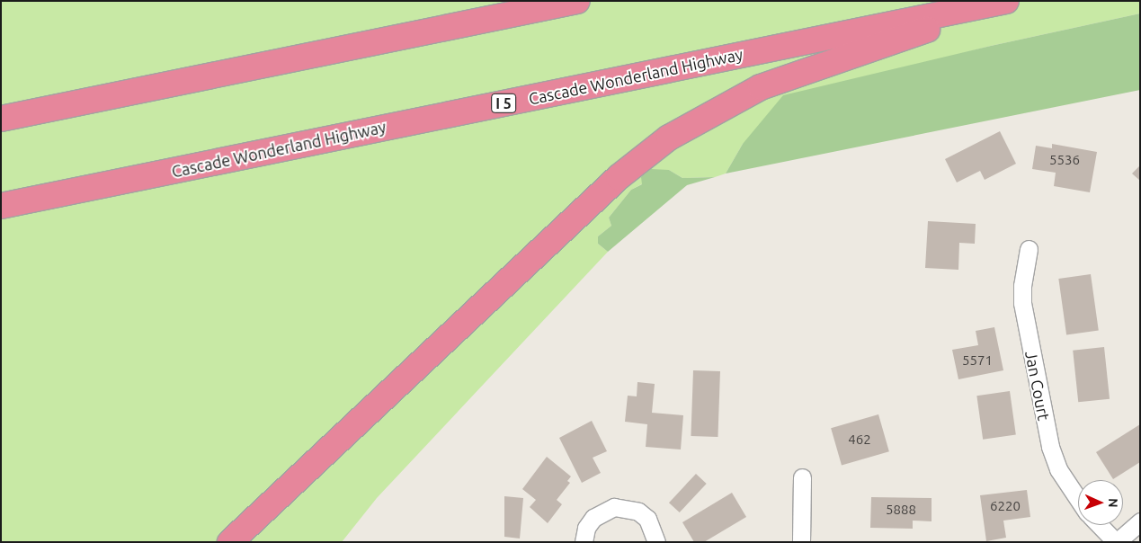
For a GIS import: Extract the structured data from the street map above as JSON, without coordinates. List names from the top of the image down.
{
  "streets": {
    "highway": ["Cascade Wonderland Highway", "I 5"],
    "street": ["Jan Court"]
  },
  "house_numbers": [
    "5536",
    "5571",
    "462",
    "6220",
    "5888"
  ],
  "north": "right"
}
